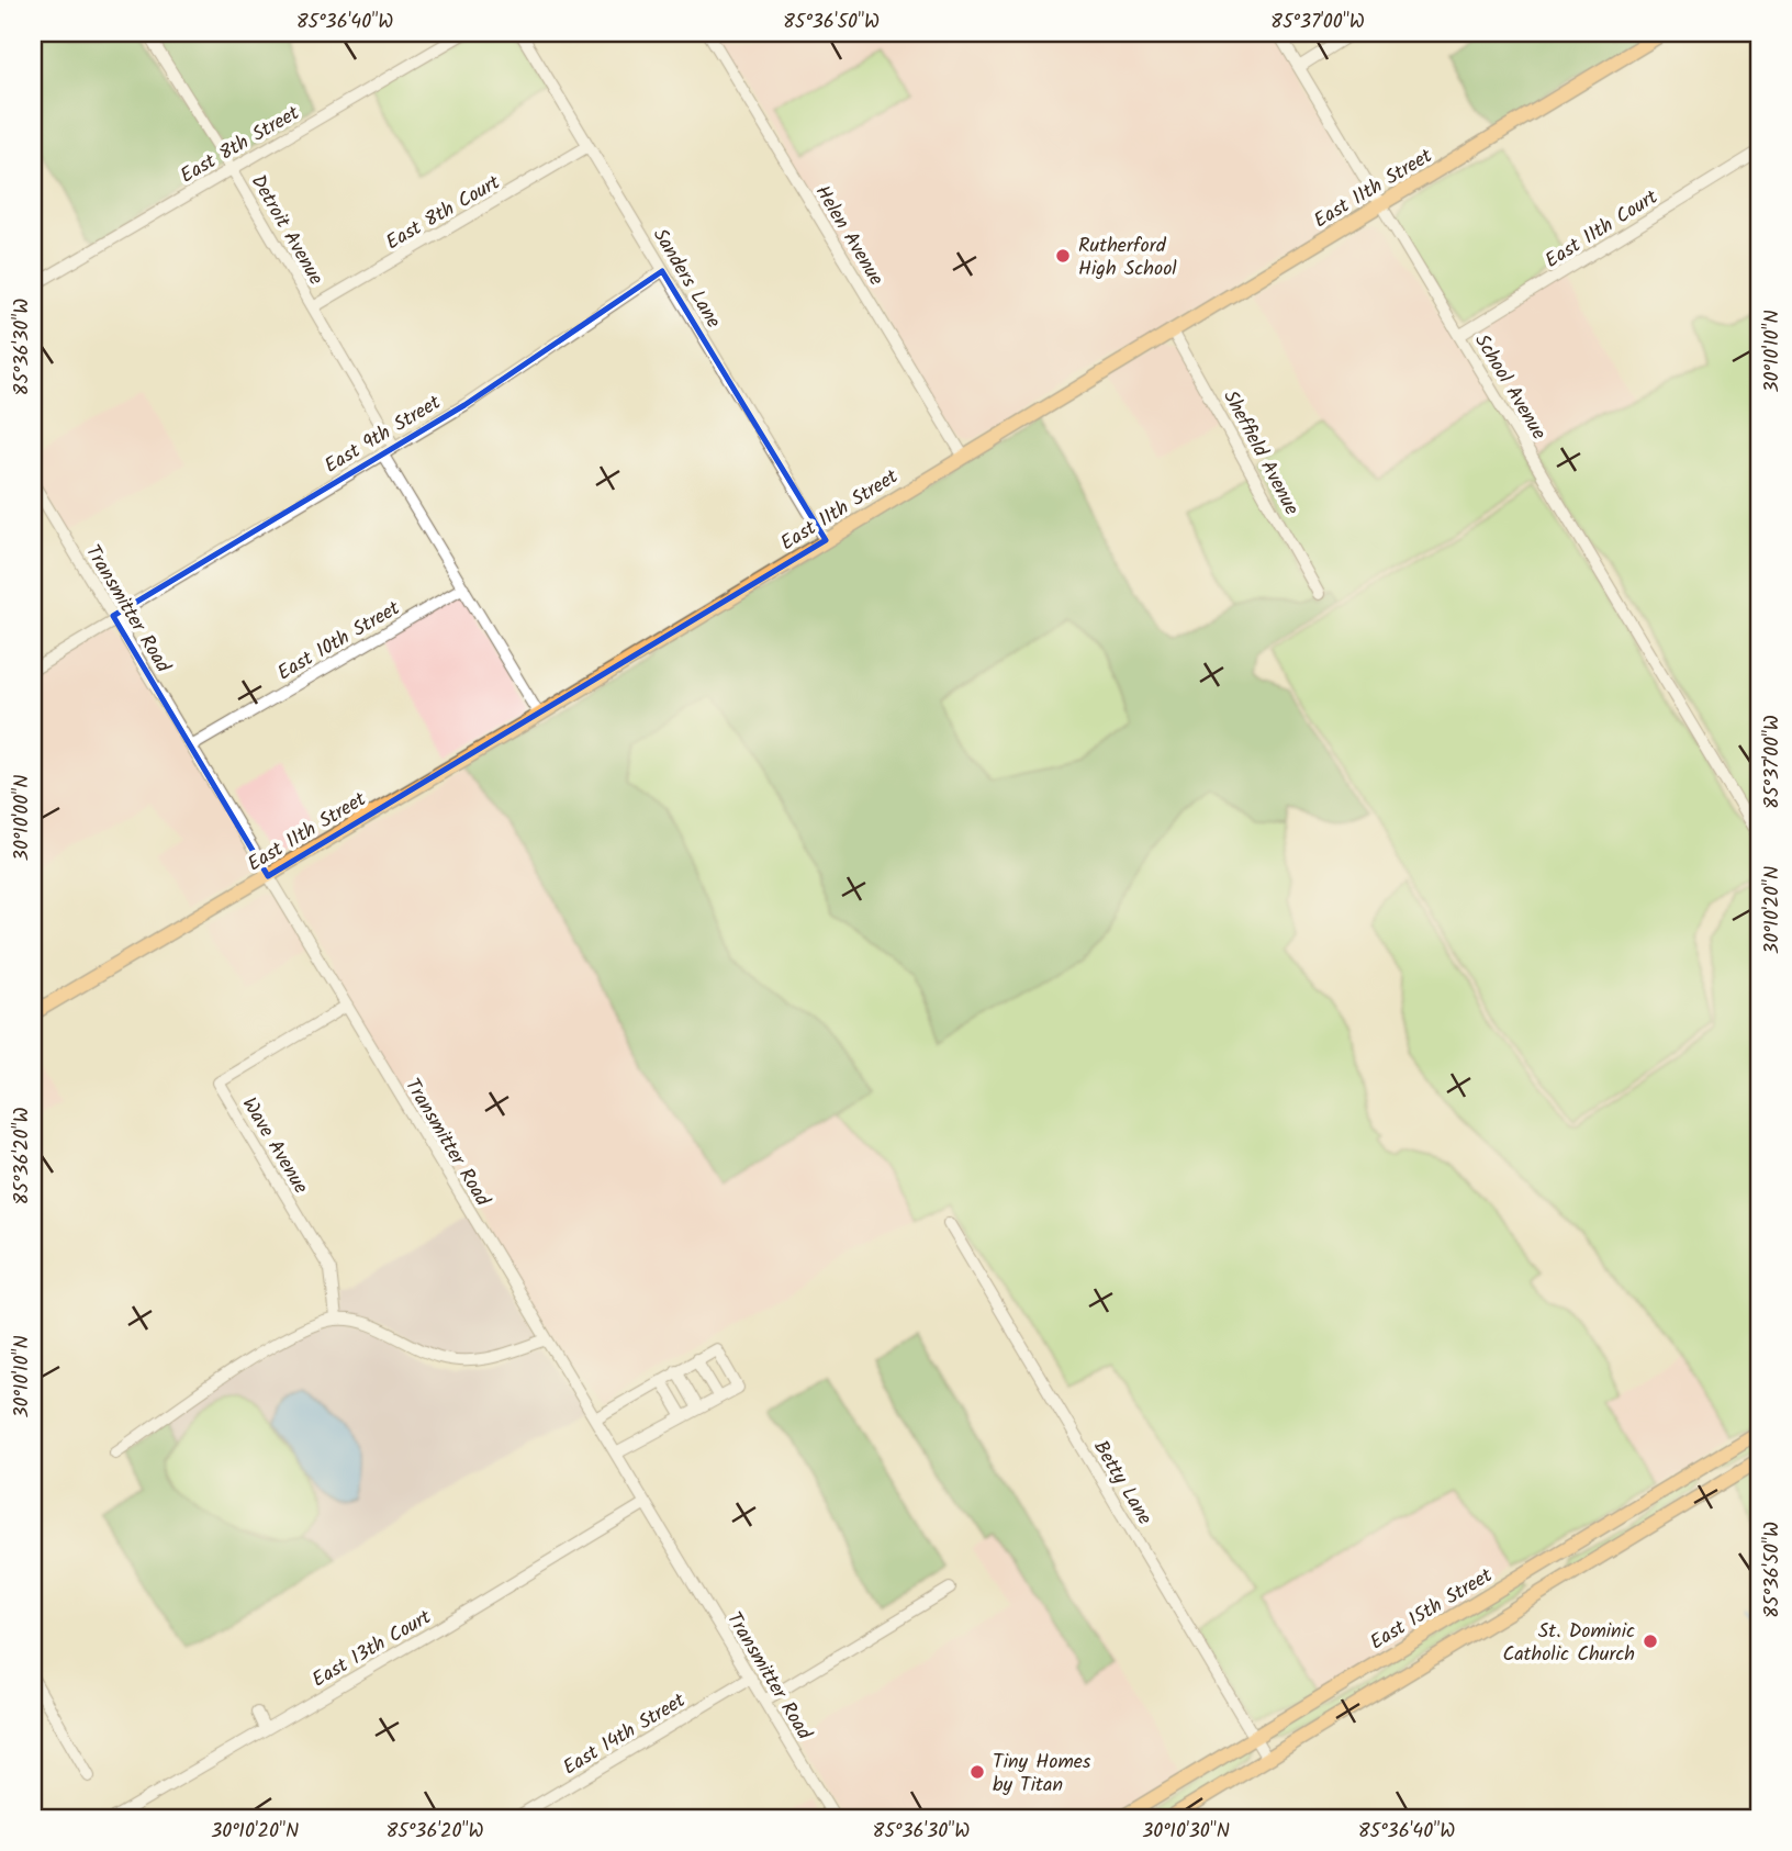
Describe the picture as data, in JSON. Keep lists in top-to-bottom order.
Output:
{
  "streets": {
    "main road": ["East 11th Street", "East 15th Street"],
    "street": [
      "East 8th Street",
      "East 8th Court",
      "East 11th Court",
      "Detroit Avenue",
      "Helen Avenue",
      "Sanders Lane",
      "School Avenue",
      "East 9th Street",
      "Sheffield Avenue",
      "Transmitter Road",
      "East 10th Street",
      "Wave Avenue",
      "Betty Lane",
      "East 13th Court",
      "East 14th Street"
    ]
  },
  "crossings": [
    ["East 8th Street", "Detroit Avenue"],
    ["East 11th Street", "Helen Avenue"],
    ["East 11th Street", "Sanders Lane"],
    ["East 11th Street", "School Avenue"],
    ["East 11th Street", "Sheffield Avenue"],
    ["East 11th Street", "Transmitter Road"],
    ["East 8th Court", "Detroit Avenue"],
    ["East 8th Court", "Sanders Lane"],
    ["East 11th Court", "School Avenue"],
    ["Detroit Avenue", "East 9th Street"],
    ["Sanders Lane", "East 9th Street"],
    ["East 9th Street", "Transmitter Road"],
    ["Transmitter Road", "East 10th Street"],
    ["Transmitter Road", "Wave Avenue"],
    ["Transmitter Road", "East 13th Court"],
    ["Transmitter Road", "East 14th Street"],
    ["Betty Lane", "East 15th Street"]
  ],
  "places": ["Rutherford High School", "St. Dominic Catholic Church", "Tiny Homes by Titan"],
  "coordinates": [
    "85°36'40\"W",
    "85°36'50\"W",
    "85°37'00\"W",
    "85°36'30\"W",
    "30°10'10\"N",
    "30°10'00\"N",
    "30°10'20\"N",
    "85°36'20\"W",
    "30°10'30\"N"
  ]
}
